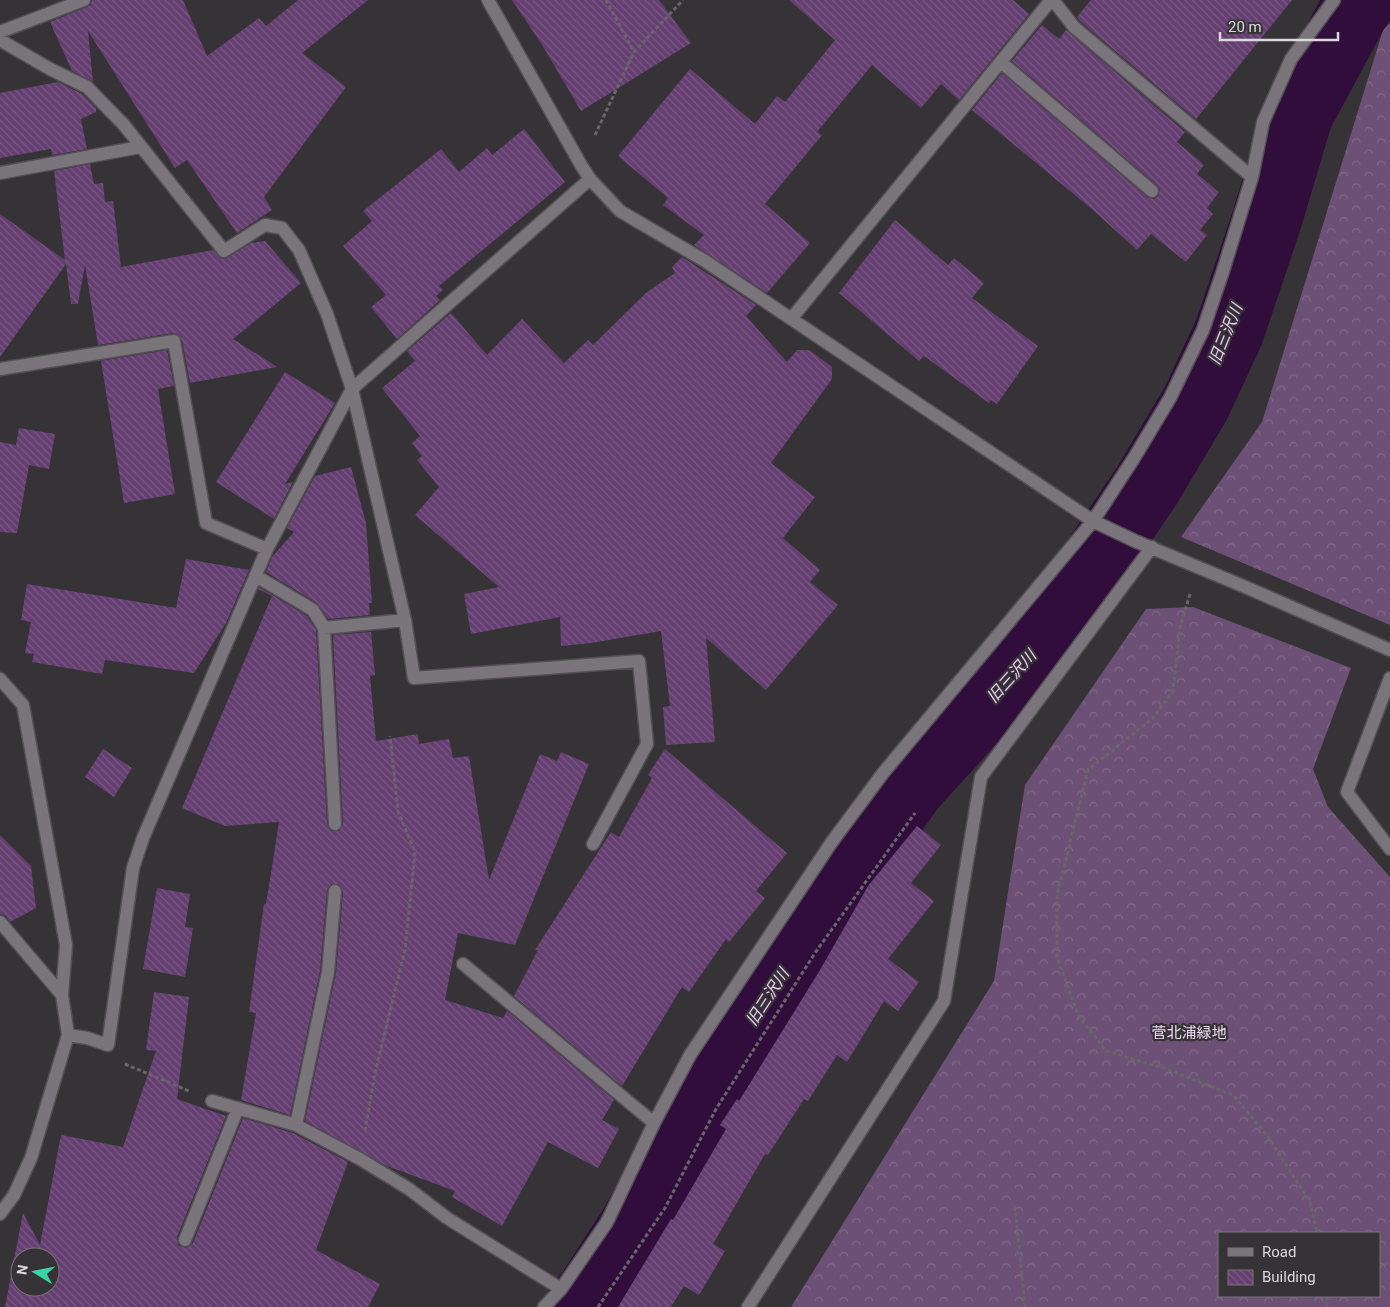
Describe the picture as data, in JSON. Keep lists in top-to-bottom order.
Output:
{
  "water": ["旧三沢川"],
  "parks": ["菅北浦緑地"],
  "legend": ["Road", "Building"],
  "scale_bar": "20 m",
  "north": "left"
}
